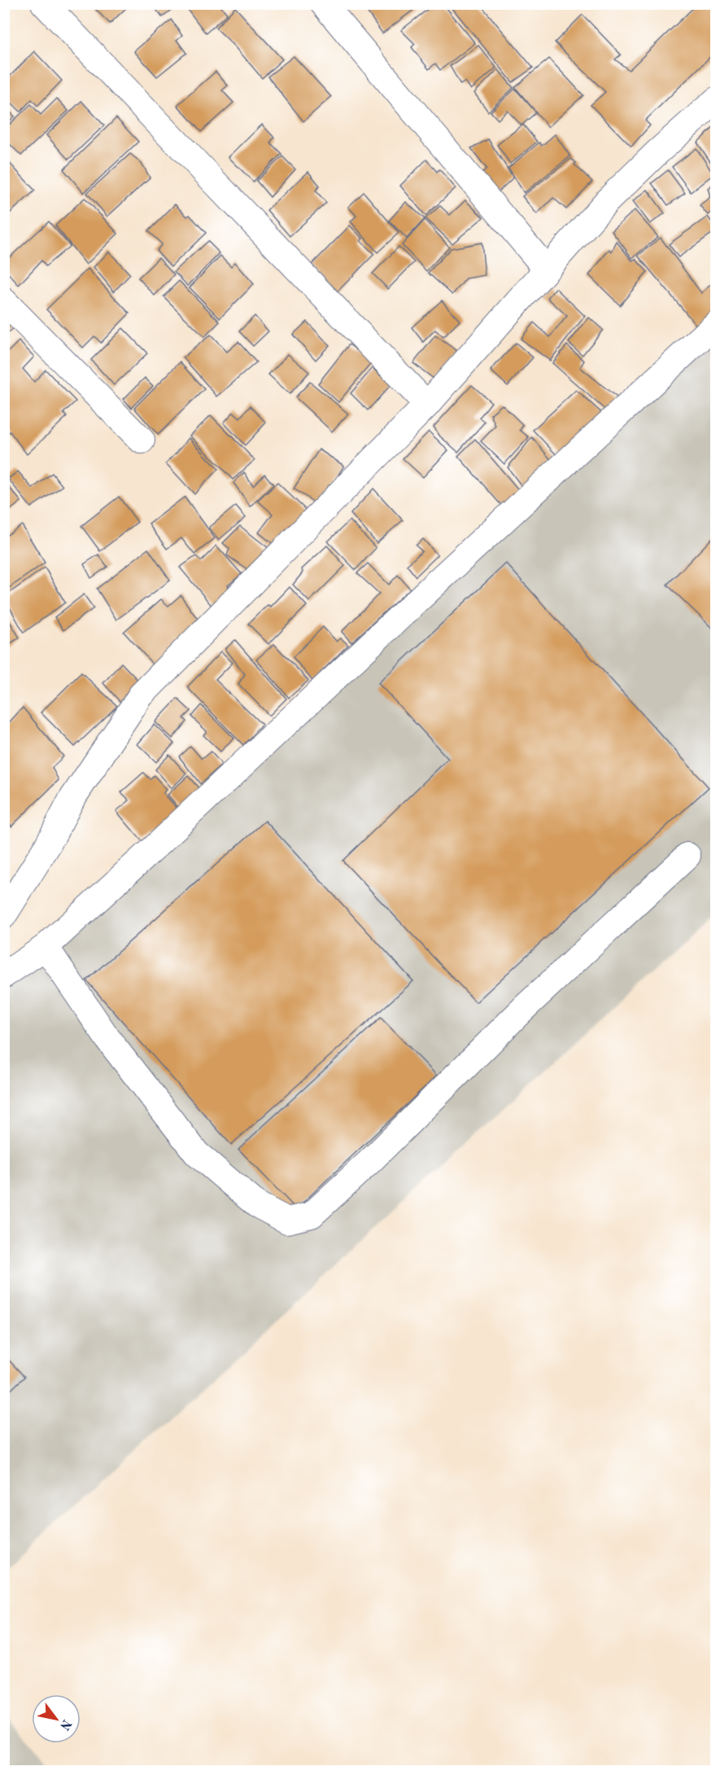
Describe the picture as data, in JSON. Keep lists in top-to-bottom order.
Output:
{
  "north": "bottom right"
}
